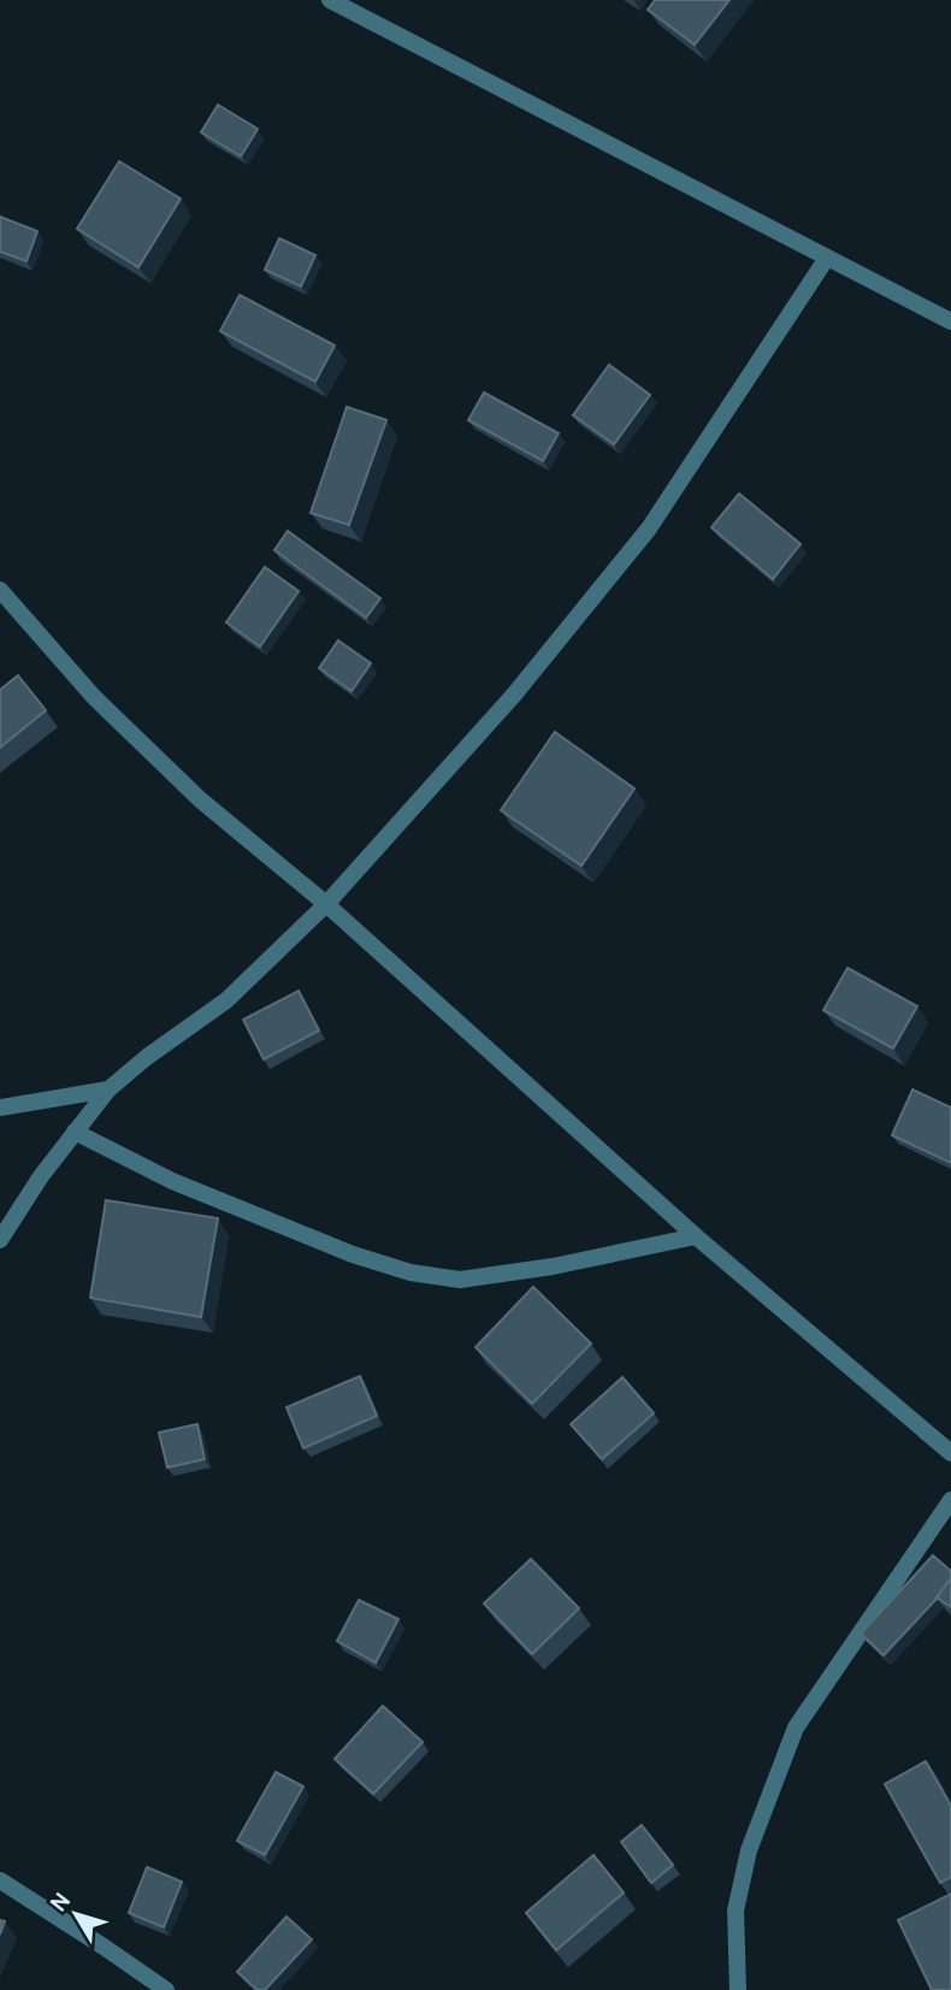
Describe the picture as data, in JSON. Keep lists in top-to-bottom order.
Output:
{
  "north": "top left"
}
